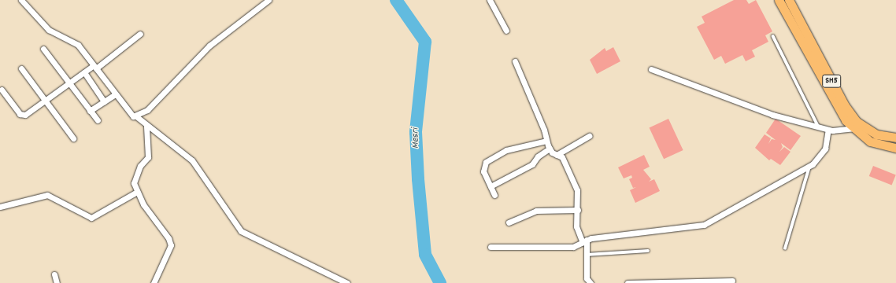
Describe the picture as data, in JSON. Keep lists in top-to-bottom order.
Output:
{
  "streets": {
    "main road": ["SH5"]
  },
  "water": ["Mesri"]
}
